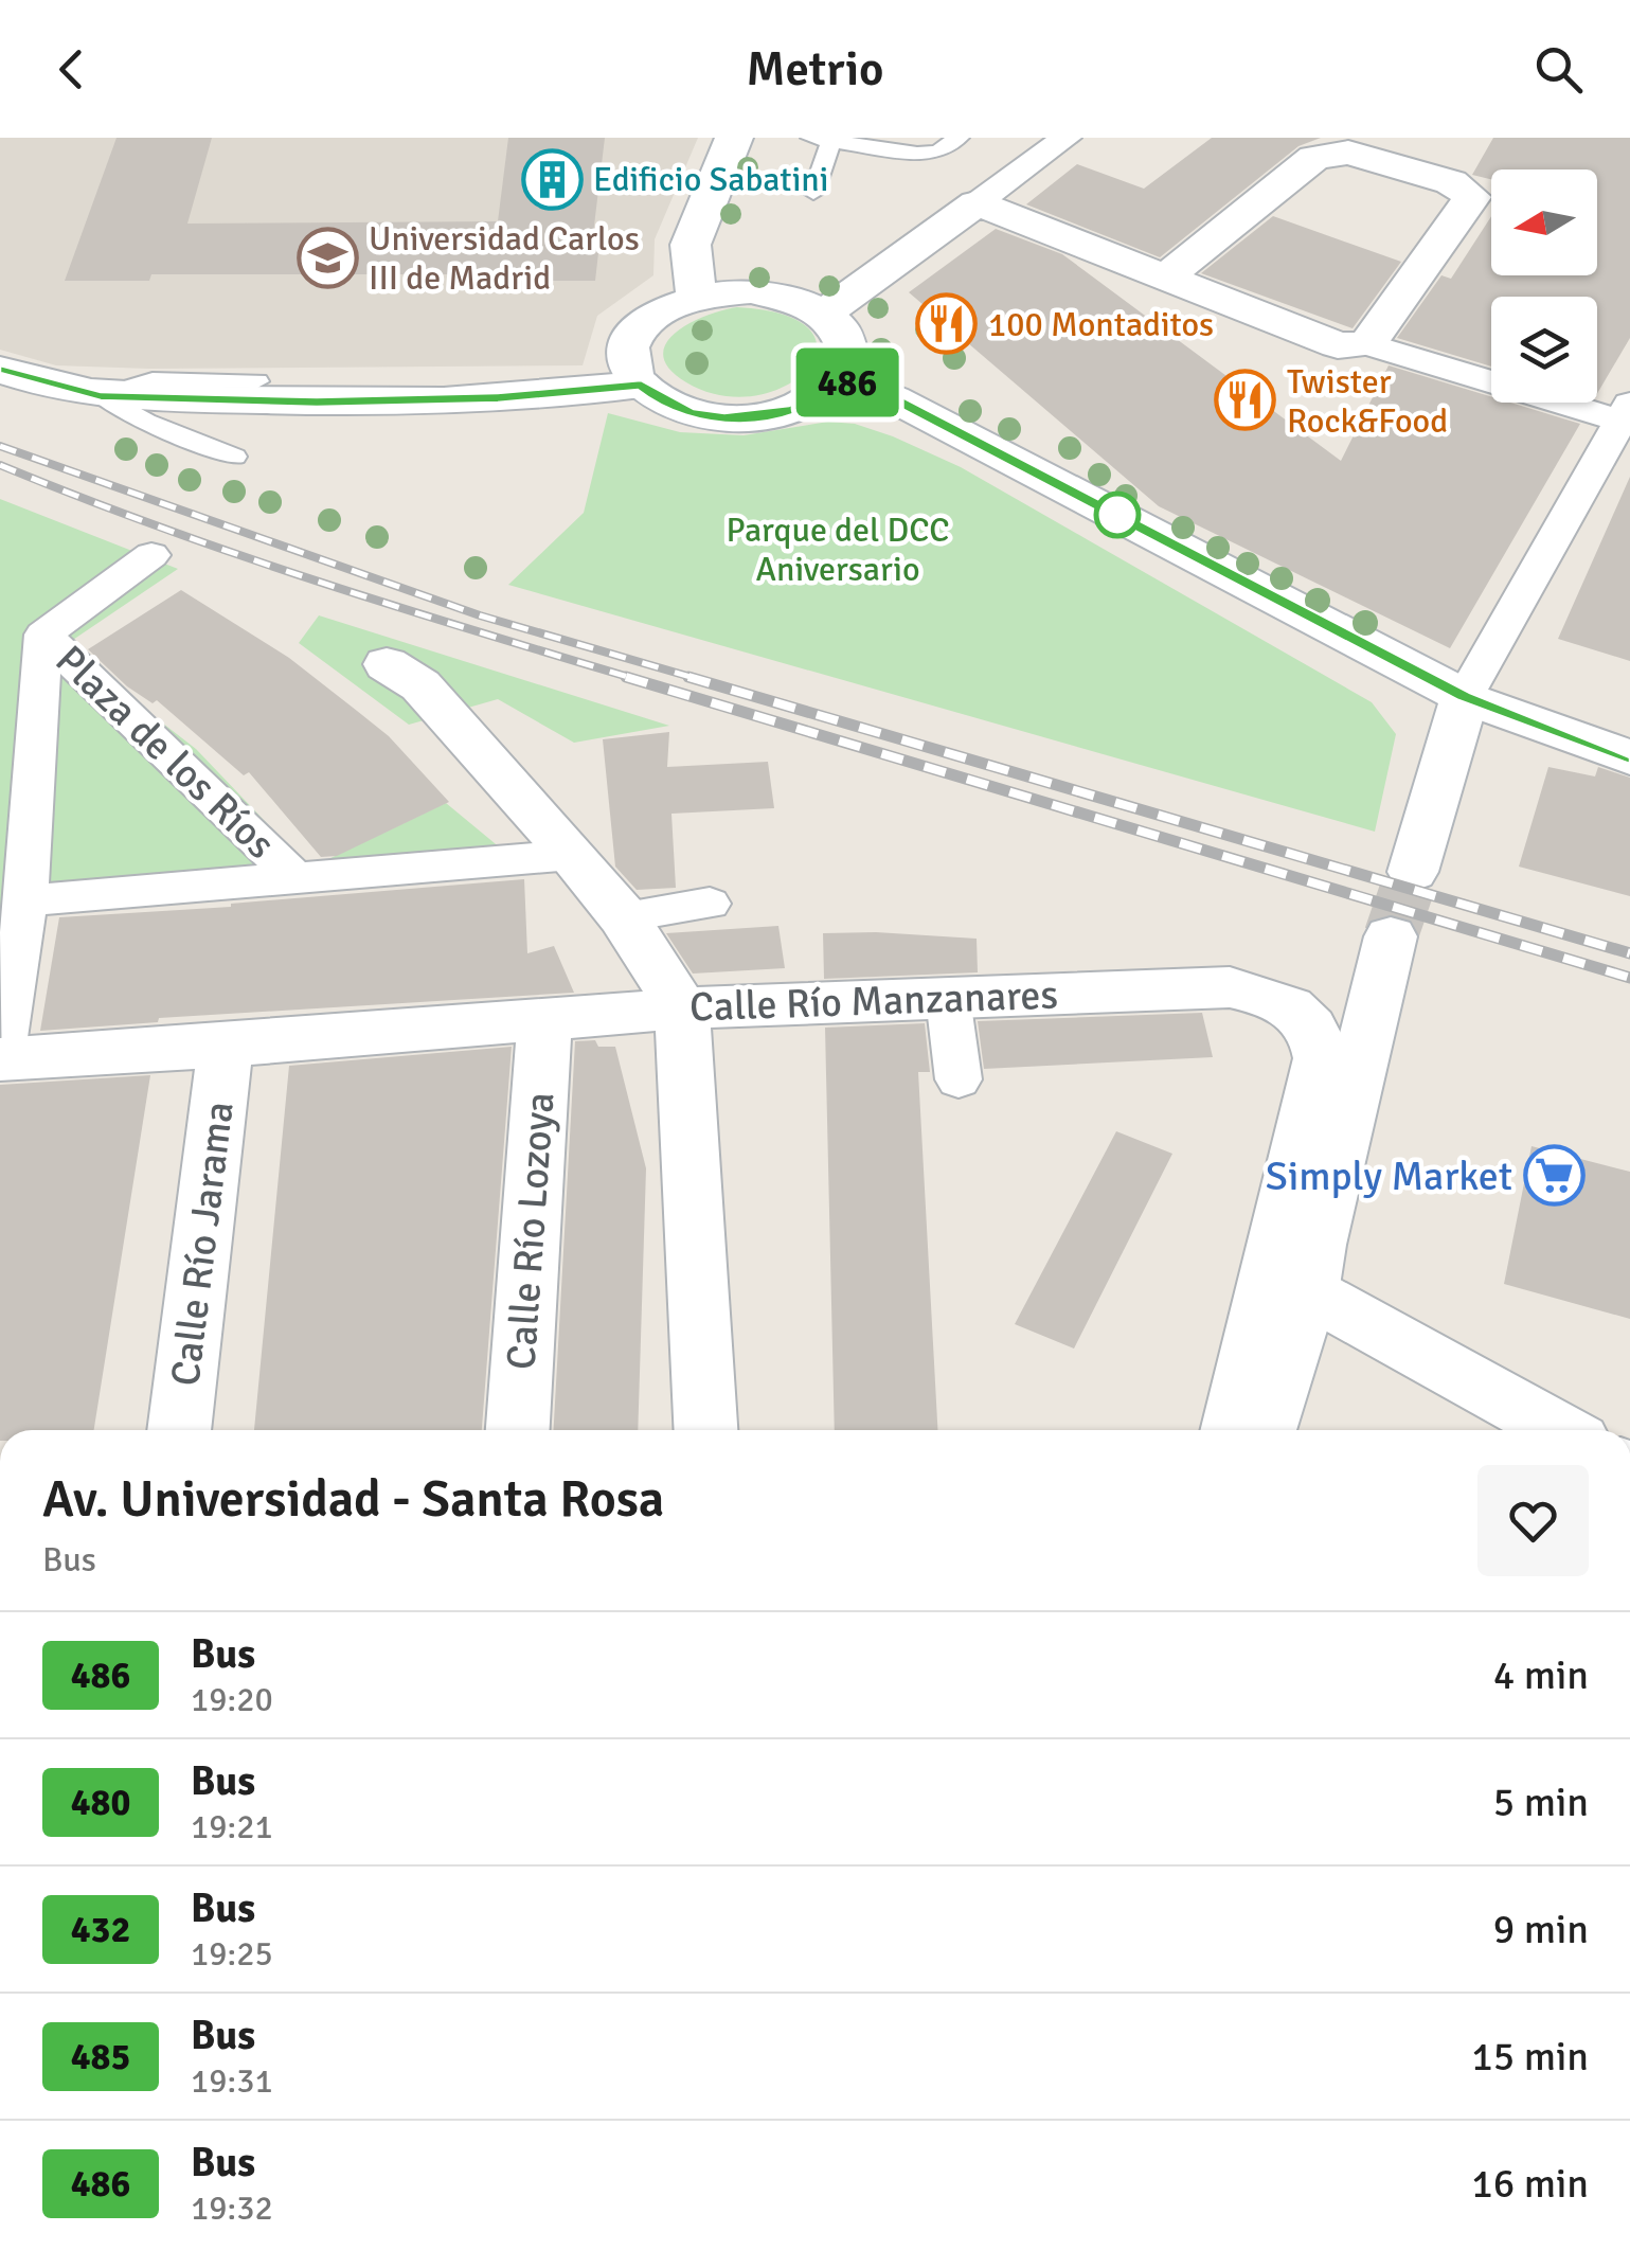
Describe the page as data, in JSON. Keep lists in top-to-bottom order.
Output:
{
  "streets": {
    "street": [
      "Plaza de los Ríos",
      "Calle Río Manzanares",
      "Calle Río Lozoya",
      "Calle Río Jarama"
    ]
  },
  "crossings": [
    ["Plaza de los Ríos", "Calle Río Manzanares"],
    ["Calle Río Manzanares", "Calle Río Lozoya"],
    ["Calle Río Manzanares", "Calle Río Jarama"]
  ],
  "parks": ["Parque del DCC Aniversario"],
  "places": {
    "building": ["Edificio Sabatini"],
    "school or university": ["Universidad Carlos III de Madrid"],
    "restaurant": ["100 Montaditos", "Twister Rock&Food"],
    "supermarket": ["Simply Market"]
  },
  "lines": ["bus line 486"],
  "north": "left",
  "page": {
    "header": "Metrio",
    "on_map": "486",
    "heading": ["Av. Universidad - Santa Rosa", "Bus"],
    "list": [
      {
        "mark": "486",
        "name": "Bus",
        "note": "19:20",
        "value": "4 min"
      },
      {
        "mark": "480",
        "name": "Bus",
        "note": "19:21",
        "value": "5 min"
      },
      {
        "mark": "432",
        "name": "Bus",
        "note": "19:25",
        "value": "9 min"
      },
      {
        "mark": "485",
        "name": "Bus",
        "note": "19:31",
        "value": "15 min"
      },
      {
        "mark": "486",
        "name": "Bus",
        "note": "19:32",
        "value": "16 min"
      }
    ]
  }
}
